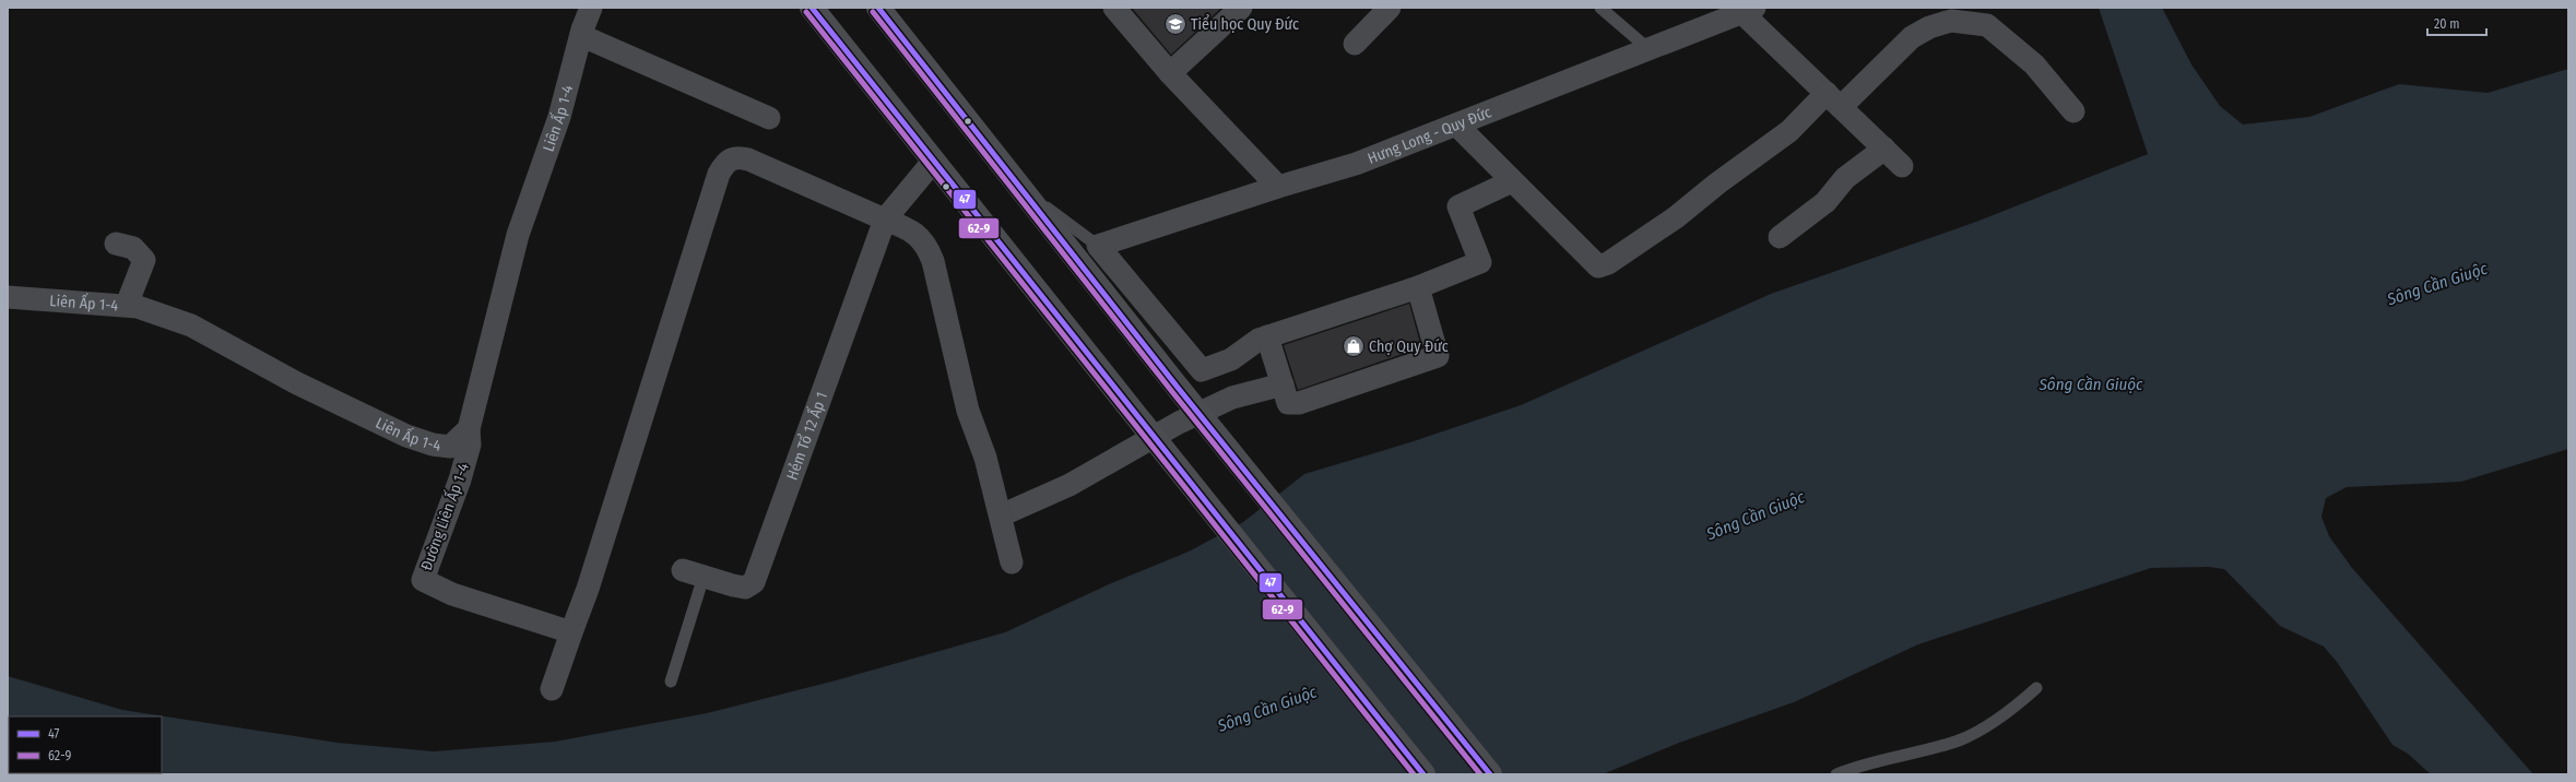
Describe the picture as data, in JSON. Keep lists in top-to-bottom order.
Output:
{
  "streets": {
    "street": [
      "Liên Ấp 1-4",
      "Hưng Long - Quy Đức",
      "Hẻm Tổ 12 Ấp 1",
      "Đường Liên Ấp 1-4"
    ]
  },
  "crossings": [
    ["Liên Ấp 1-4", "Đường Liên Ấp 1-4"]
  ],
  "water": ["Sông Cần Giuộc"],
  "places": {
    "school or university": ["Tiểu học Quy Đức"],
    "shop": ["Chợ Quy Đức"]
  },
  "lines": ["transit line 47", "transit line 62-9"],
  "legend": ["47", "62-9"],
  "scale_bar": "20 m"
}
